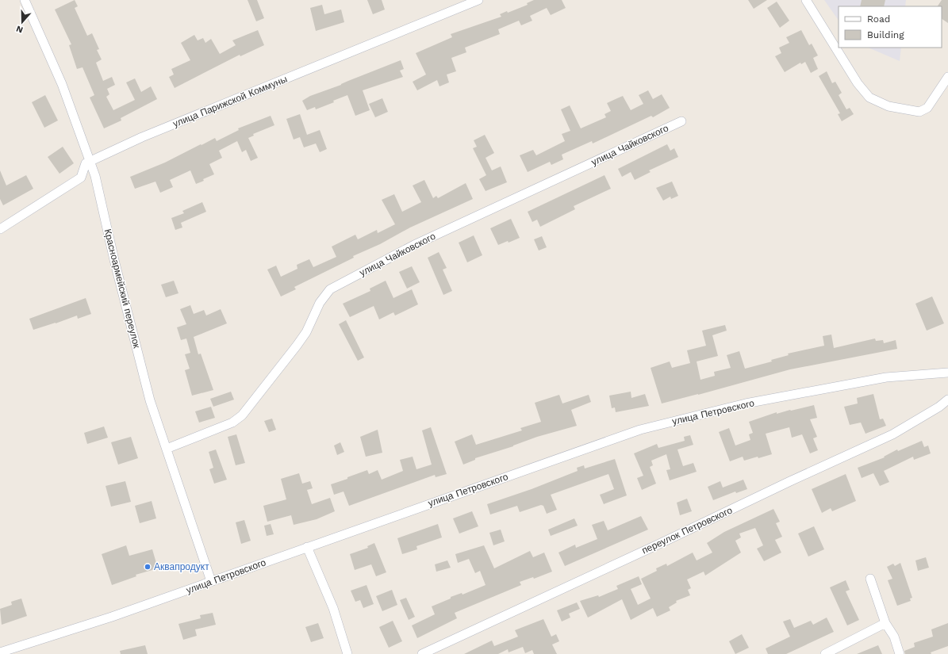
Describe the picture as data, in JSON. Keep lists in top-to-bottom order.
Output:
{
  "streets": {
    "street": [
      "улица Парижской Коммуны",
      "улица Чайковского",
      "Красноармейский переулок",
      "улица Петровского",
      "переулок Петровского"
    ]
  },
  "crossings": [
    ["улица Парижской Коммуны", "Красноармейский переулок"],
    ["улица Чайковского", "Красноармейский переулок"],
    ["Красноармейский переулок", "улица Петровского"]
  ],
  "places": ["Аквапродукт"],
  "legend": ["Road", "Building"],
  "north": "bottom"
}
